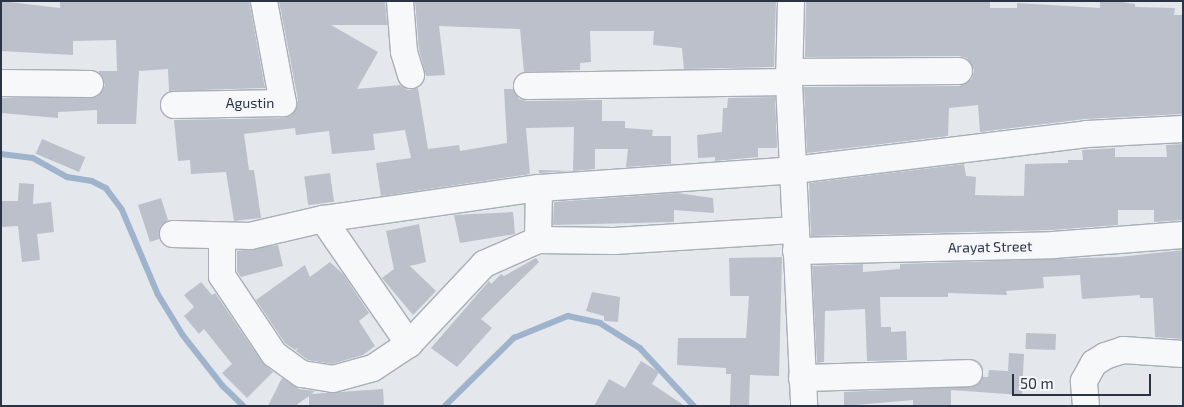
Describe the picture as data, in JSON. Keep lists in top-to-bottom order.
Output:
{
  "streets": {
    "street": ["Agustin", "Arayat Street"]
  },
  "scale_bar": "50 m"
}
